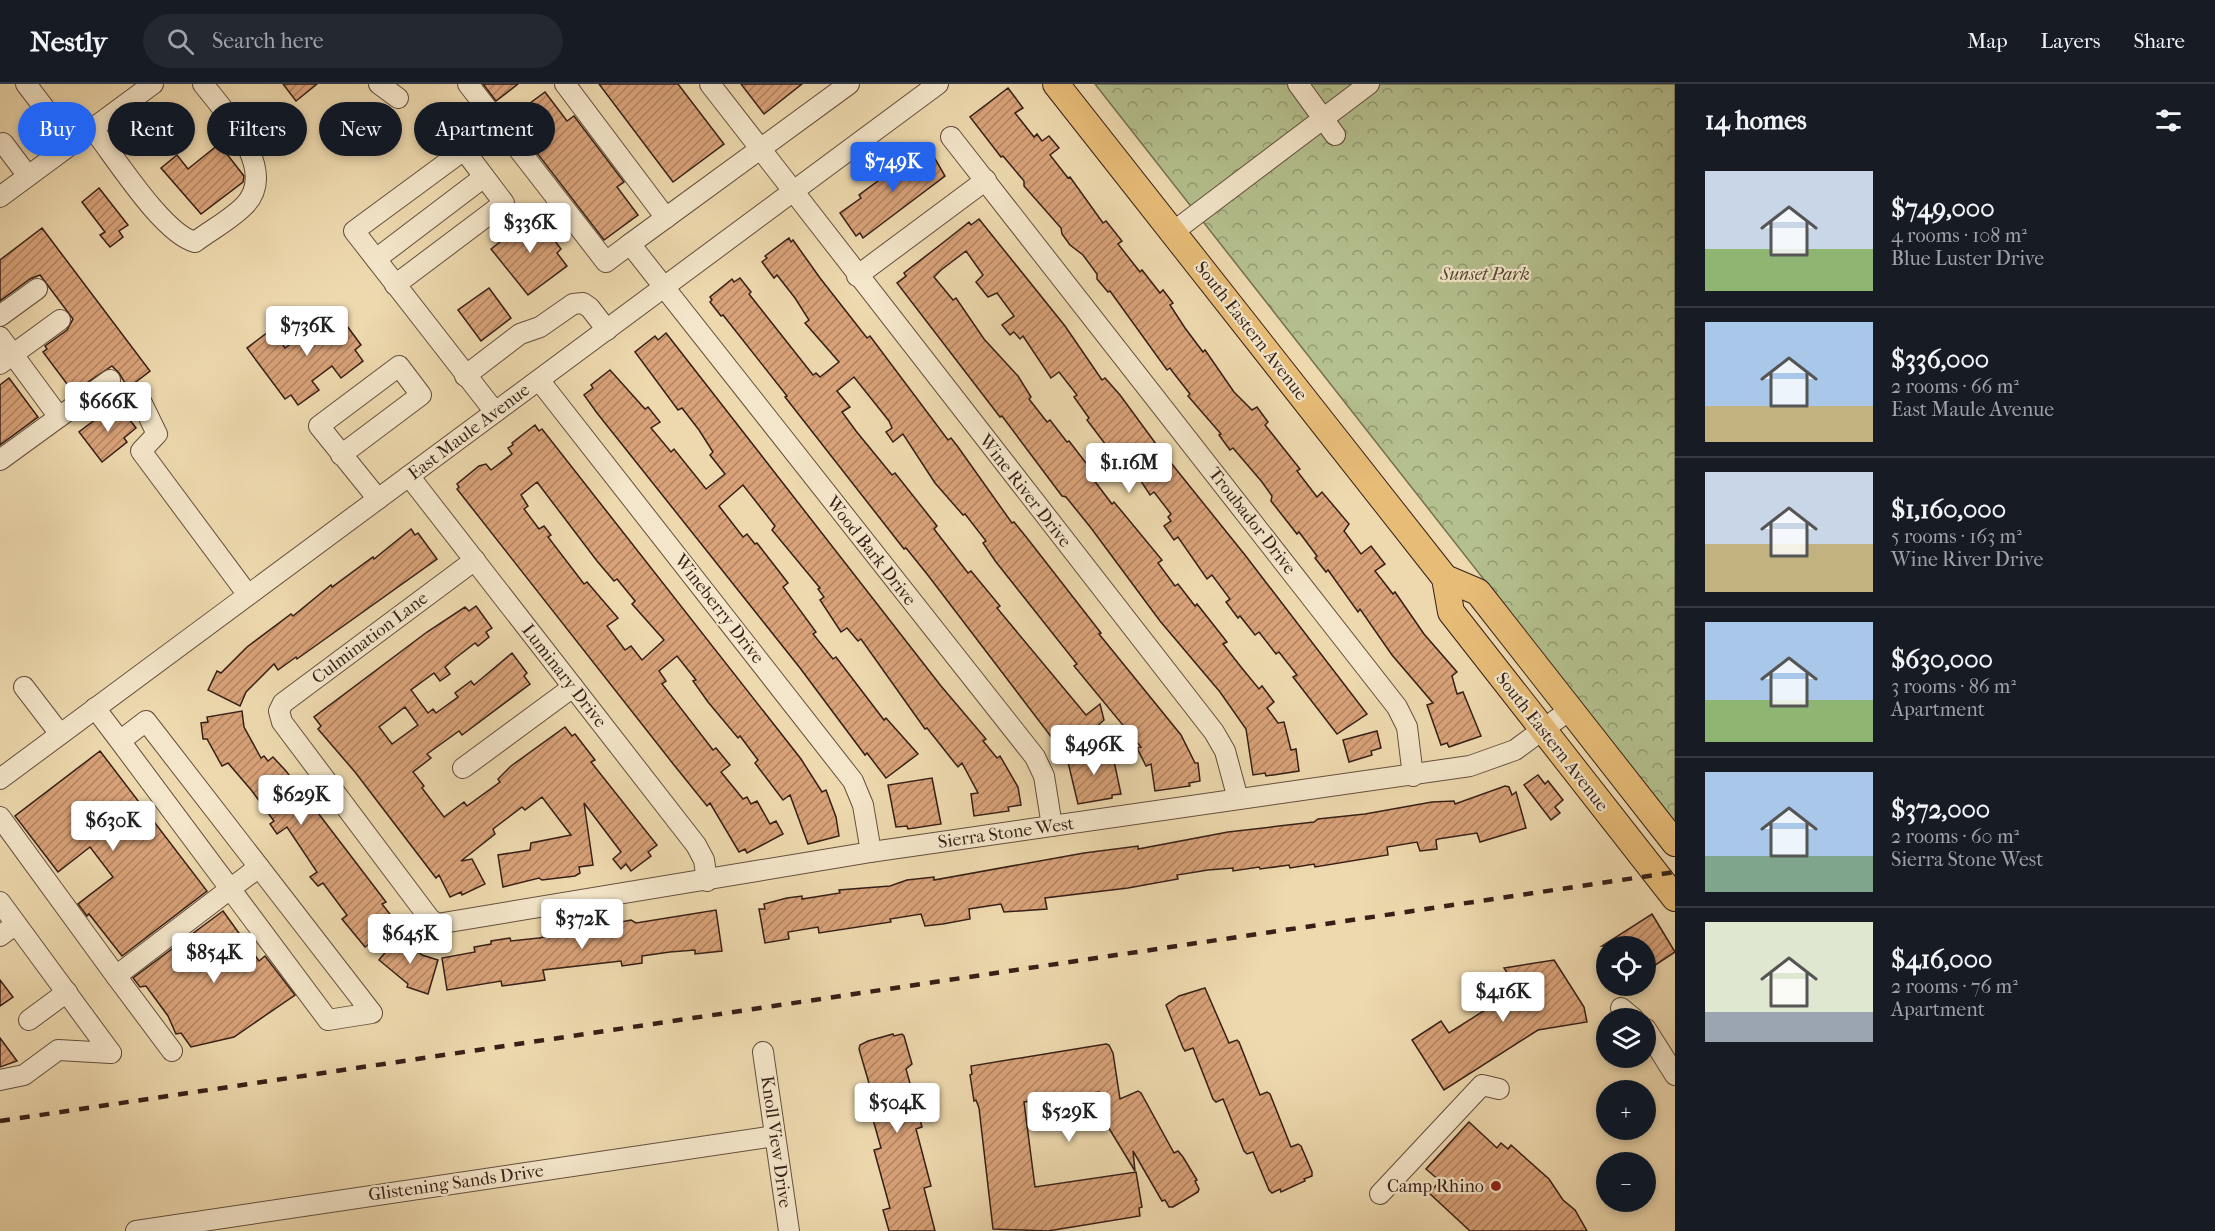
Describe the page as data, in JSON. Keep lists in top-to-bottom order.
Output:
{
  "streets": {
    "main road": ["South Eastern Avenue"],
    "street": [
      "East Maule Avenue",
      "Wine River Drive",
      "Troubador Drive",
      "Wood Bark Drive",
      "Wineberry Drive",
      "Culmination Lane",
      "Luminary Drive",
      "Sierra Stone West",
      "Knoll View Drive",
      "Glistening Sands Drive"
    ]
  },
  "crossings": [
    ["South Eastern Avenue", "Sierra Stone West"],
    ["East Maule Avenue", "Wine River Drive"],
    ["East Maule Avenue", "Wood Bark Drive"],
    ["East Maule Avenue", "Wineberry Drive"],
    ["East Maule Avenue", "Luminary Drive"],
    ["Wine River Drive", "Sierra Stone West"],
    ["Troubador Drive", "Sierra Stone West"],
    ["Wood Bark Drive", "Sierra Stone West"],
    ["Wineberry Drive", "Sierra Stone West"],
    ["Culmination Lane", "Luminary Drive"],
    ["Culmination Lane", "Sierra Stone West"],
    ["Luminary Drive", "Sierra Stone West"],
    ["Knoll View Drive", "Glistening Sands Drive"]
  ],
  "parks": ["Sunset Park"],
  "places": ["Camp Rhino"],
  "page": {
    "header": "Nestly",
    "search": "Search here",
    "nav": ["Map", "Layers", "Share"],
    "heading": "14 homes",
    "chip": [
      "Buy",
      "Rent",
      "Filters",
      "New",
      "Apartment"
    ],
    "price": [
      "$749K",
      "$336K",
      "$736K",
      "$666K",
      "$1.16M",
      "$496K",
      "$629K",
      "$630K",
      "$372K",
      "$645K",
      "$854K",
      "$416K",
      "$504K",
      "$529K"
    ],
    "list": [
      {
        "name": "$749,000",
        "note": "4 rooms · 108 m² · Blue Luster Drive"
      },
      {
        "name": "$336,000",
        "note": "2 rooms · 66 m² · East Maule Avenue"
      },
      {
        "name": "$1,160,000",
        "note": "5 rooms · 163 m² · Wine River Drive"
      },
      {
        "name": "$630,000",
        "note": "3 rooms · 86 m² · Apartment"
      },
      {
        "name": "$372,000",
        "note": "2 rooms · 60 m² · Sierra Stone West"
      },
      {
        "name": "$416,000",
        "note": "2 rooms · 76 m² · Apartment"
      }
    ],
    "map_buttons": ["+", "−"]
  }
}
